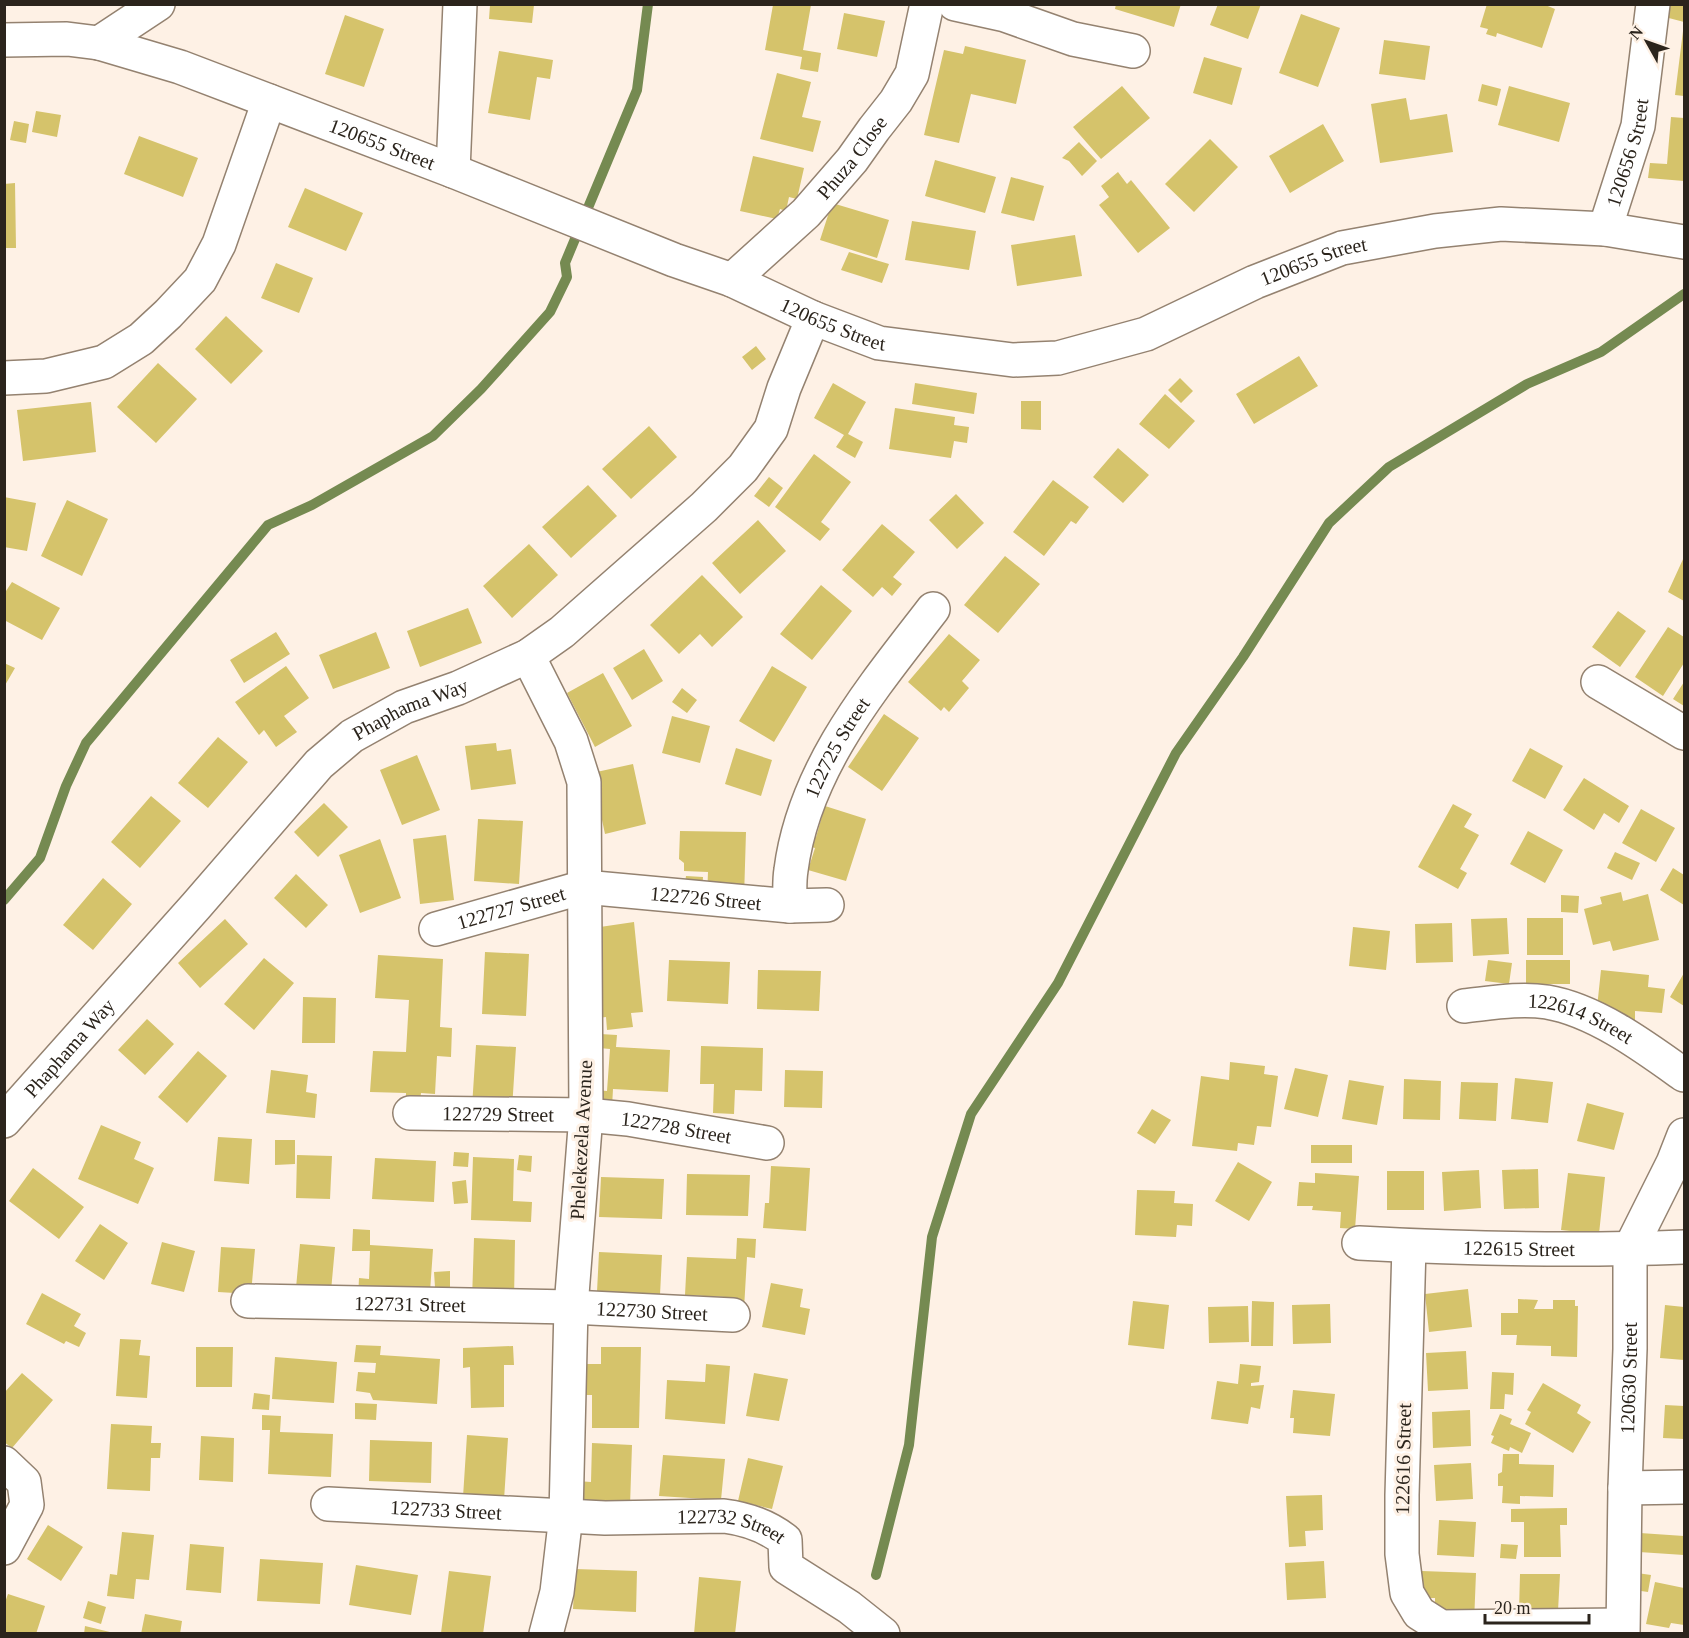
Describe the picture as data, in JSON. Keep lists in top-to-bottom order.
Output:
{
  "streets": {
    "street": [
      "120655 Street",
      "120656 Street",
      "Phuza Close",
      "Phaphama Way",
      "122725 Street",
      "122726 Street",
      "122727 Street",
      "122614 Street",
      "122729 Street",
      "122728 Street",
      "Phelekezela Avenue",
      "122615 Street",
      "122731 Street",
      "122730 Street",
      "120630 Street",
      "122616 Street",
      "122733 Street",
      "122732 Street"
    ]
  },
  "crossings": [
    ["120655 Street", "120656 Street"],
    ["120655 Street", "Phuza Close"],
    ["120655 Street", "Phaphama Way"],
    ["Phaphama Way", "Phelekezela Avenue"],
    ["122725 Street", "122726 Street"],
    ["122726 Street", "122727 Street"],
    ["122726 Street", "Phelekezela Avenue"],
    ["122727 Street", "Phelekezela Avenue"],
    ["122729 Street", "122728 Street"],
    ["122729 Street", "Phelekezela Avenue"],
    ["122728 Street", "Phelekezela Avenue"],
    ["Phelekezela Avenue", "122731 Street"],
    ["Phelekezela Avenue", "122730 Street"],
    ["Phelekezela Avenue", "122733 Street"],
    ["Phelekezela Avenue", "122732 Street"],
    ["122615 Street", "120630 Street"],
    ["122615 Street", "122616 Street"],
    ["122731 Street", "122730 Street"],
    ["120630 Street", "122616 Street"],
    ["122733 Street", "122732 Street"]
  ],
  "scale_bar": "20 m",
  "north": "top left"
}
